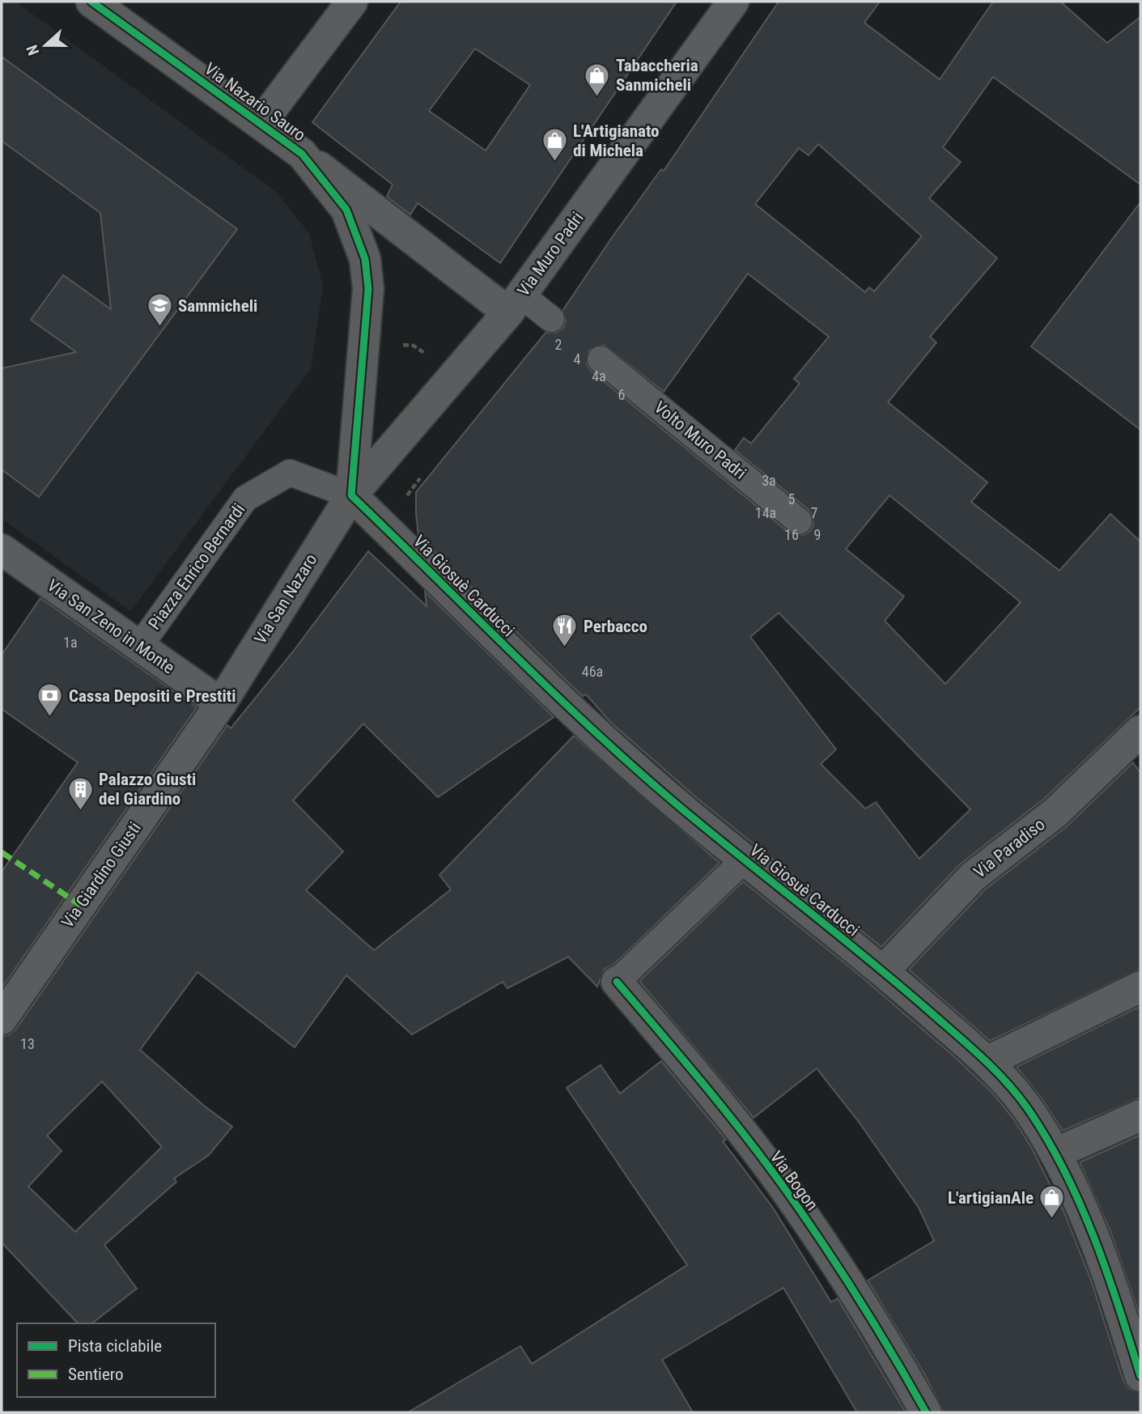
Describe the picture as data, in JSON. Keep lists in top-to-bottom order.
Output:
{
  "streets": {
    "street": [
      "Via Nazario Sauro",
      "Via Muro Padri",
      "Via Giosuè Carducci",
      "Via San Nazaro",
      "Via San Zeno in Monte",
      "Via Paradiso",
      "Via Giardino Giusti",
      "Via Bogon"
    ],
    "lane": ["Volto Muro Padri", "Piazza Enrico Bernardi"]
  },
  "crossings": [
    ["Via Nazario Sauro", "Via Muro Padri"],
    ["Via Nazario Sauro", "Piazza Enrico Bernardi"],
    ["Via Nazario Sauro", "Via Giosuè Carducci"],
    ["Via Nazario Sauro", "Via San Nazaro"],
    ["Via Muro Padri", "Piazza Enrico Bernardi"],
    ["Via Muro Padri", "Via Giosuè Carducci"],
    ["Via Muro Padri", "Via San Nazaro"],
    ["Piazza Enrico Bernardi", "Via Giosuè Carducci"],
    ["Piazza Enrico Bernardi", "Via San Nazaro"],
    ["Piazza Enrico Bernardi", "Via San Zeno in Monte"],
    ["Via Giosuè Carducci", "Via San Nazaro"],
    ["Via Giosuè Carducci", "Via Paradiso"],
    ["Via Giosuè Carducci", "Via Bogon"],
    ["Via San Nazaro", "Via San Zeno in Monte"],
    ["Via San Nazaro", "Via Giardino Giusti"],
    ["Via San Zeno in Monte", "Via Giardino Giusti"]
  ],
  "places": {
    "shop": ["Tabaccheria Sanmicheli", "L'Artigianato di Michela", "L'artigianAle"],
    "school or university": ["Sammicheli"],
    "restaurant": ["Perbacco"],
    "bank": ["Cassa Depositi e Prestiti"],
    "building": ["Palazzo Giusti del Giardino"]
  },
  "house_numbers": [
    "2",
    "4",
    "4a",
    "6",
    "3a",
    "5",
    "14a",
    "7",
    "16",
    "9",
    "1a",
    "46a",
    "13"
  ],
  "legend": ["Pista ciclabile", "Sentiero"],
  "north": "left"
}
